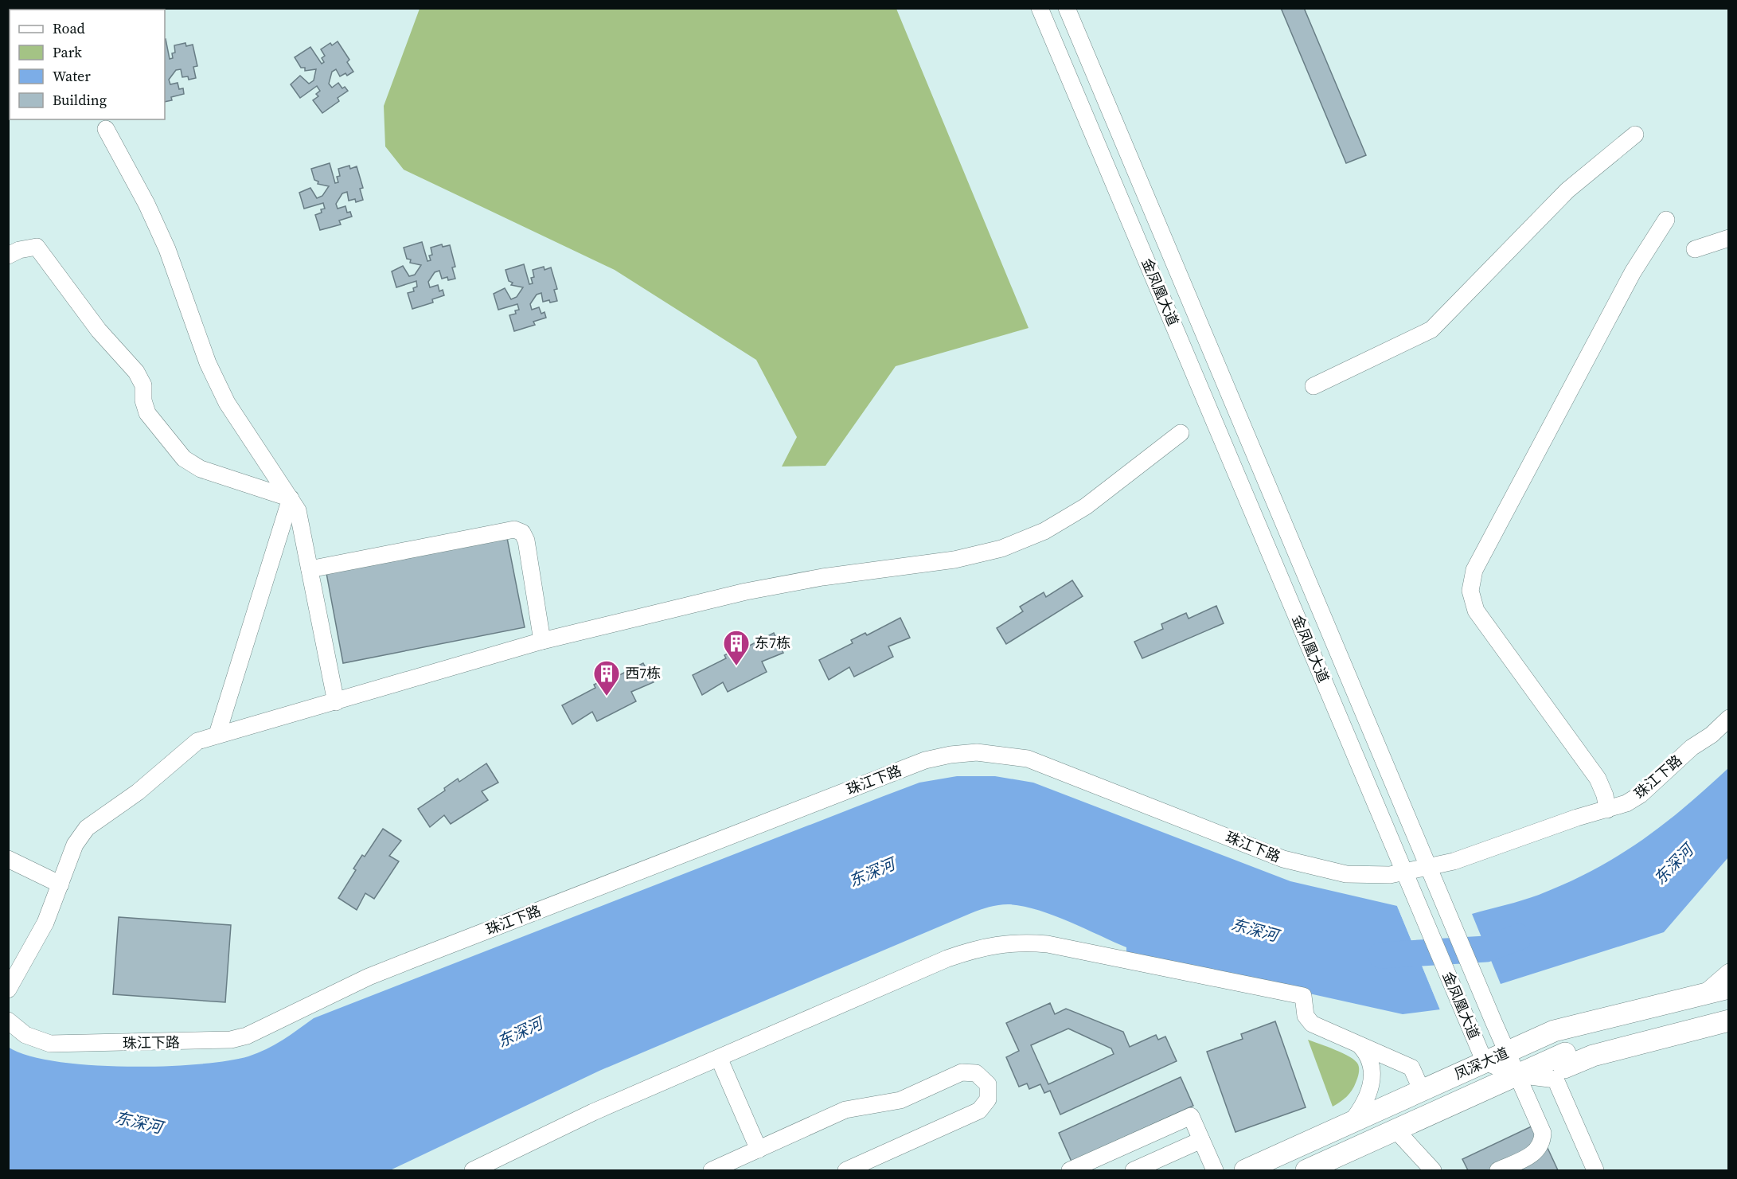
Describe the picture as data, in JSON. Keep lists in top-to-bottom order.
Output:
{
  "streets": {
    "main road": ["凤深大道"],
    "street": ["金凤凰大道", "珠江下路"]
  },
  "crossings": [
    ["金凤凰大道", "珠江下路"],
    ["金凤凰大道", "凤深大道"]
  ],
  "water": ["东深河"],
  "places": {
    "building": ["东7栋", "西7栋"]
  },
  "legend": [
    "Road",
    "Park",
    "Water",
    "Building"
  ]
}
